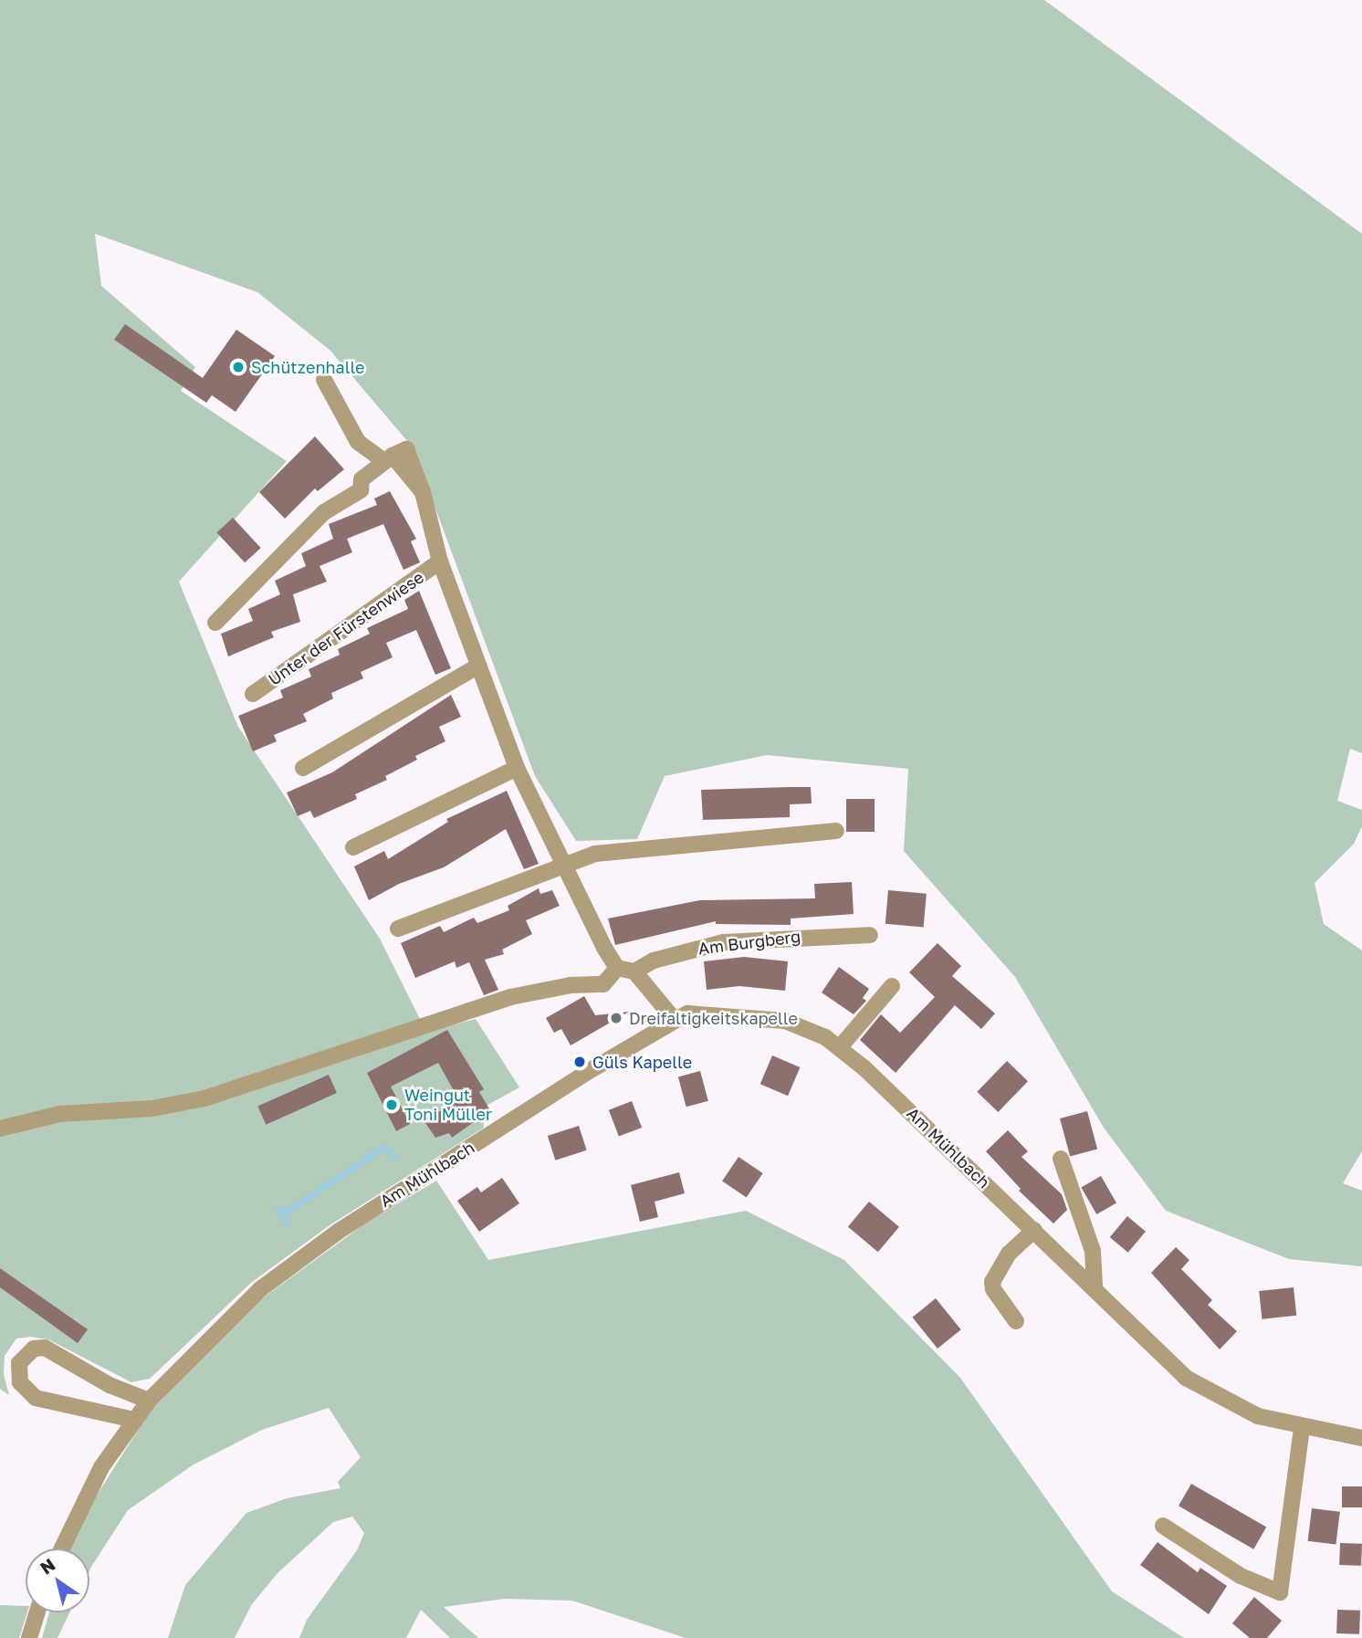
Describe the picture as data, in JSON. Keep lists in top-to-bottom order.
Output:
{
  "streets": {
    "street": ["Unter der Fürstenwiese", "Am Burgberg", "Am Mühlbach"]
  },
  "places": [
    "Schützenhalle",
    "Dreifaltigkeitskapelle",
    "Güls Kapelle",
    "Weingut Toni Müller"
  ],
  "north": "top left"
}
